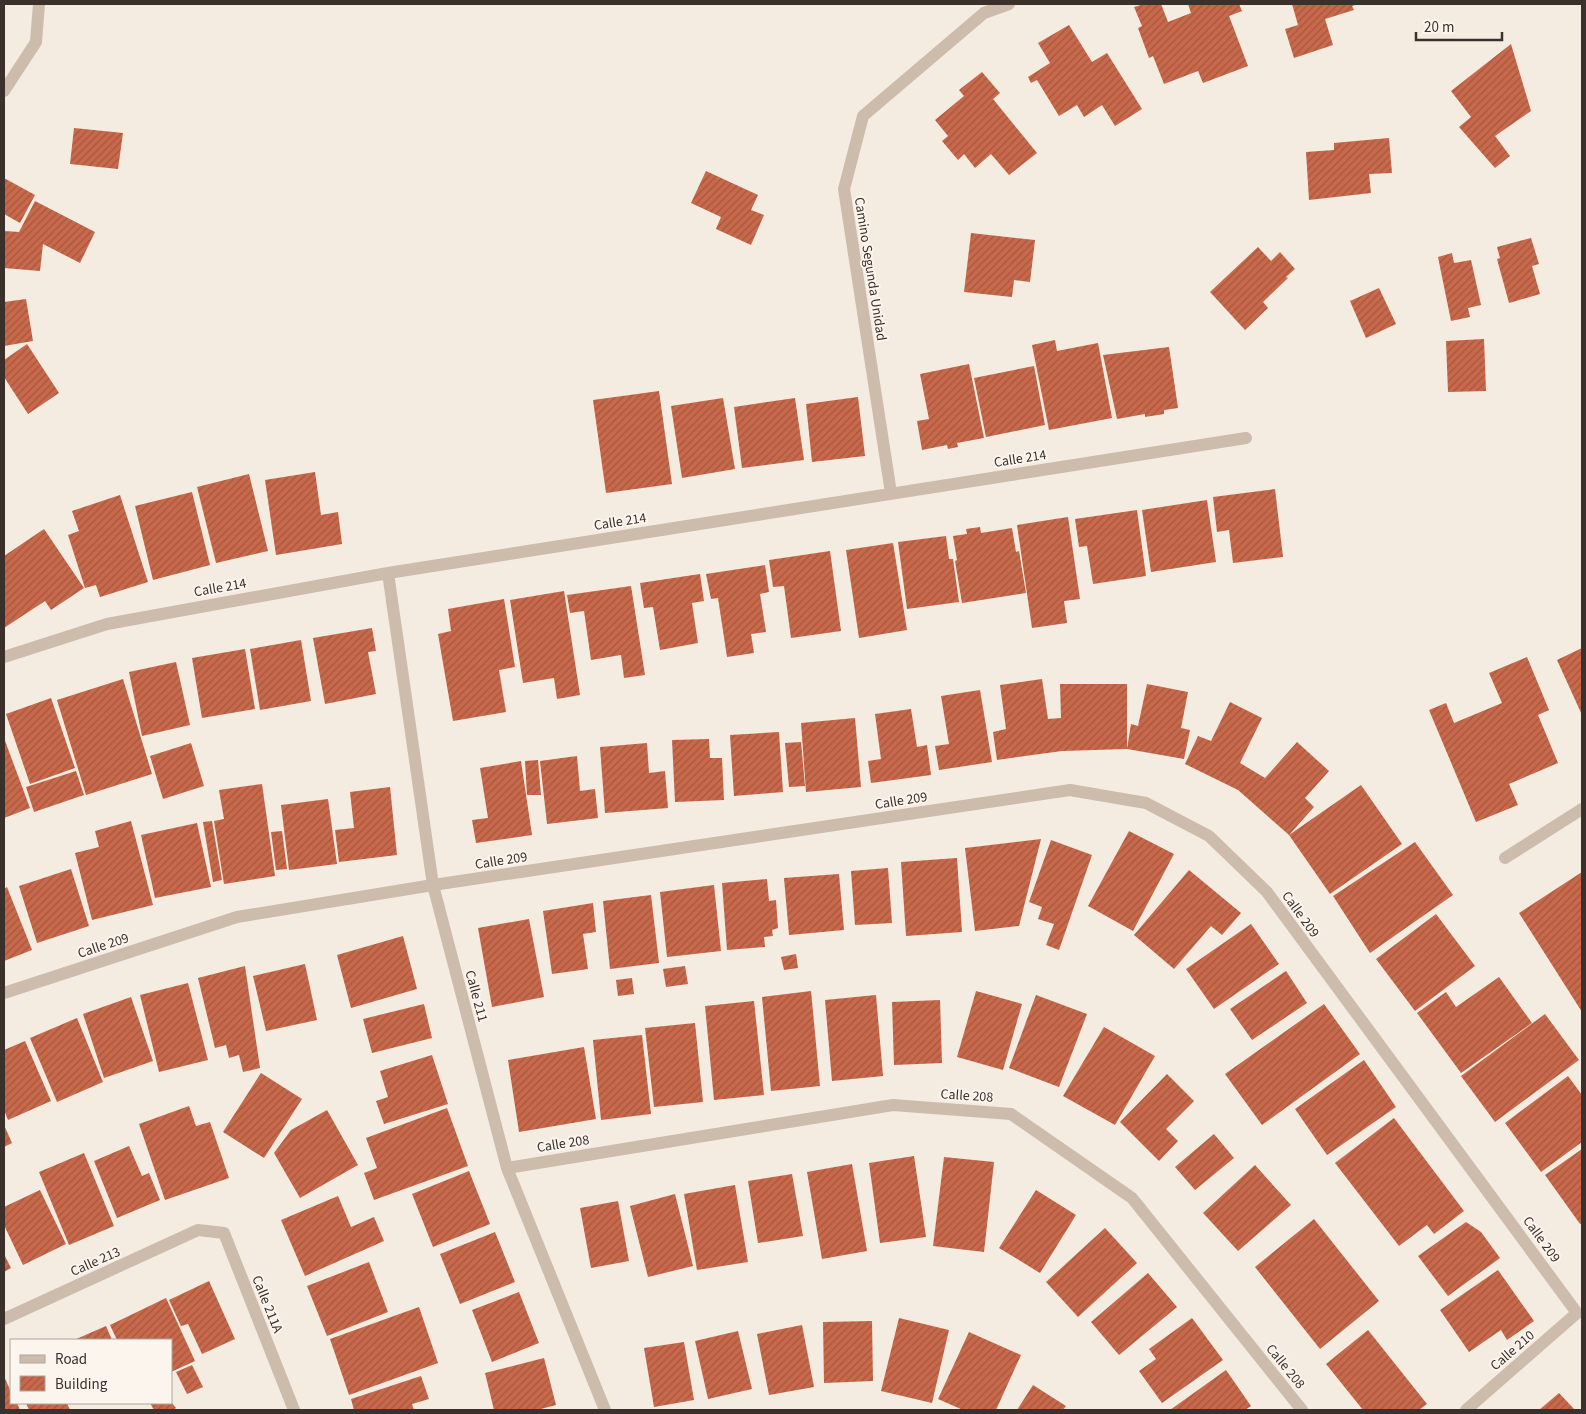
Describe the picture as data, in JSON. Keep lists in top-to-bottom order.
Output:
{
  "streets": {
    "street": [
      "Camino Segunda Unidad",
      "Calle 214",
      "Calle 209",
      "Calle 211",
      "Calle 208",
      "Calle 213",
      "Calle 211A",
      "Calle 210"
    ]
  },
  "crossings": [
    ["Camino Segunda Unidad", "Calle 214"],
    ["Calle 214", "Calle 211"],
    ["Calle 209", "Calle 211"],
    ["Calle 209", "Calle 210"],
    ["Calle 211", "Calle 208"],
    ["Calle 213", "Calle 211A"]
  ],
  "legend": ["Road", "Building"],
  "scale_bar": "20 m"
}
